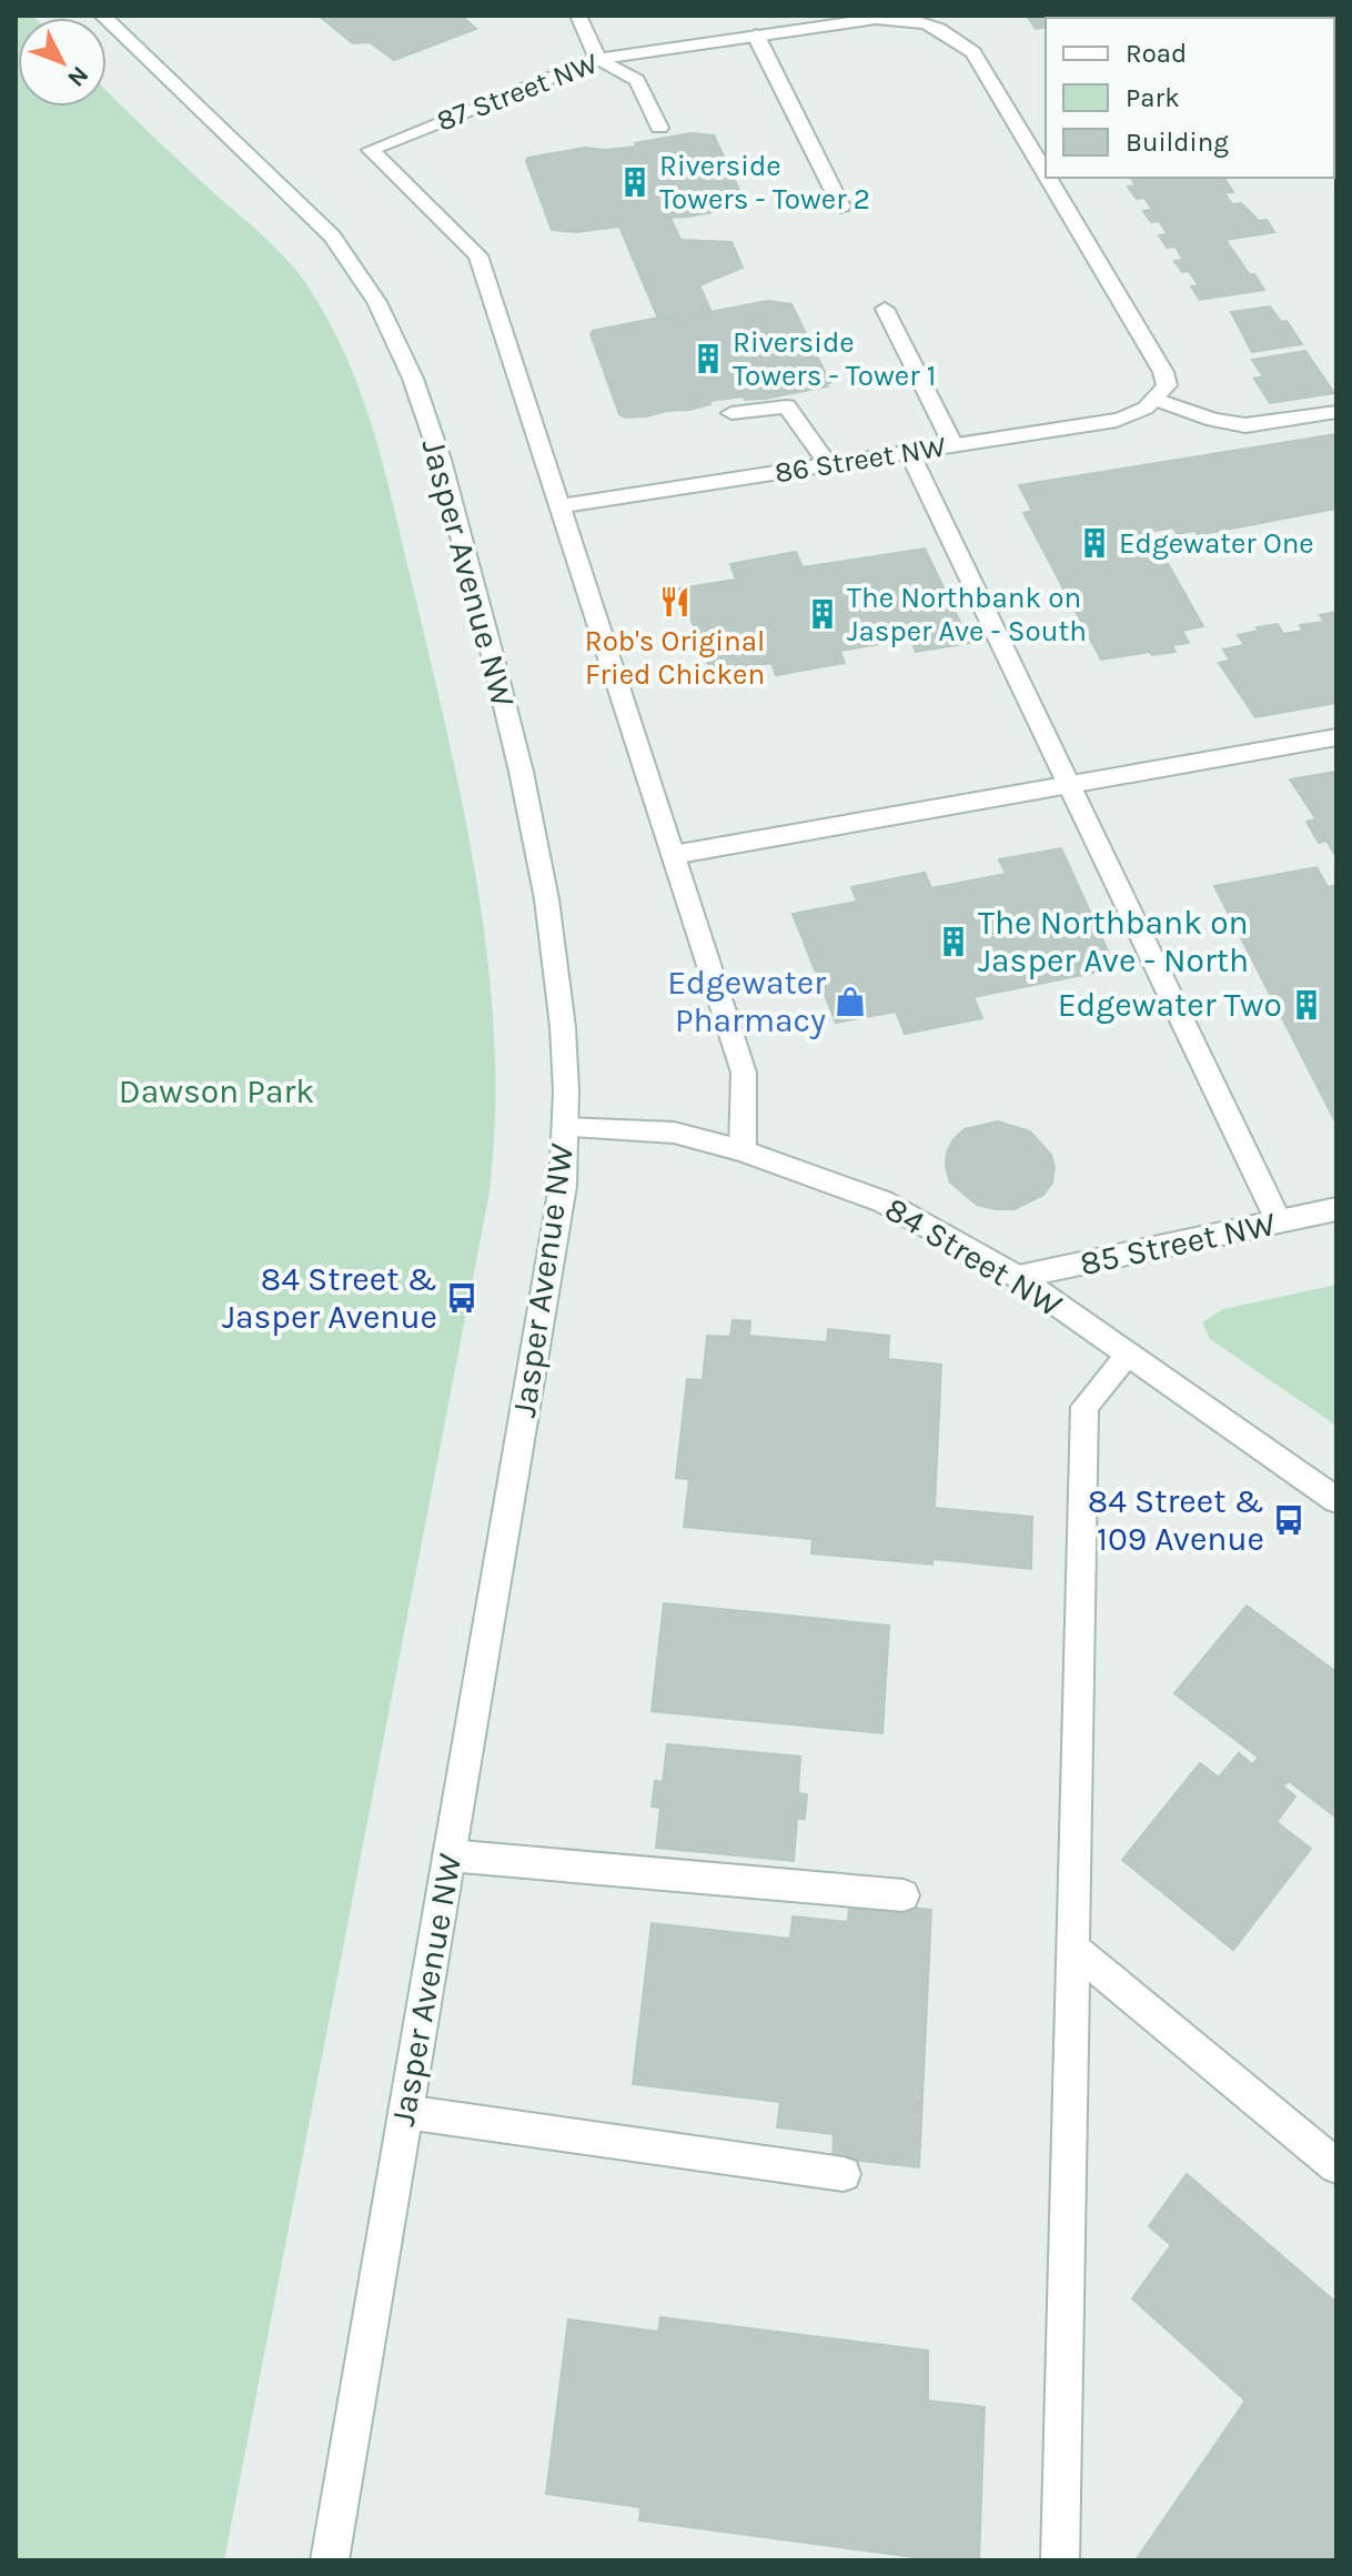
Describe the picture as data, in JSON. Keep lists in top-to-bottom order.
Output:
{
  "streets": {
    "street": [
      "87 Street NW",
      "86 Street NW",
      "Jasper Avenue NW",
      "85 Street NW",
      "84 Street NW"
    ]
  },
  "crossings": [
    ["87 Street NW", "86 Street NW"],
    ["Jasper Avenue NW", "84 Street NW"],
    ["85 Street NW", "84 Street NW"]
  ],
  "parks": ["Dawson Park"],
  "places": {
    "building": [
      "Riverside Towers - Tower 2",
      "Riverside Towers - Tower 1",
      "Edgewater One",
      "The Northbank on Jasper Ave - South",
      "The Northbank on Jasper Ave - North",
      "Edgewater Two"
    ],
    "restaurant": ["Rob's Original Fried Chicken"],
    "shop": ["Edgewater Pharmacy"],
    "bus stop": ["84 Street & Jasper Avenue", "84 Street & 109 Avenue"]
  },
  "legend": ["Road", "Park", "Building"],
  "north": "bottom right"
}
